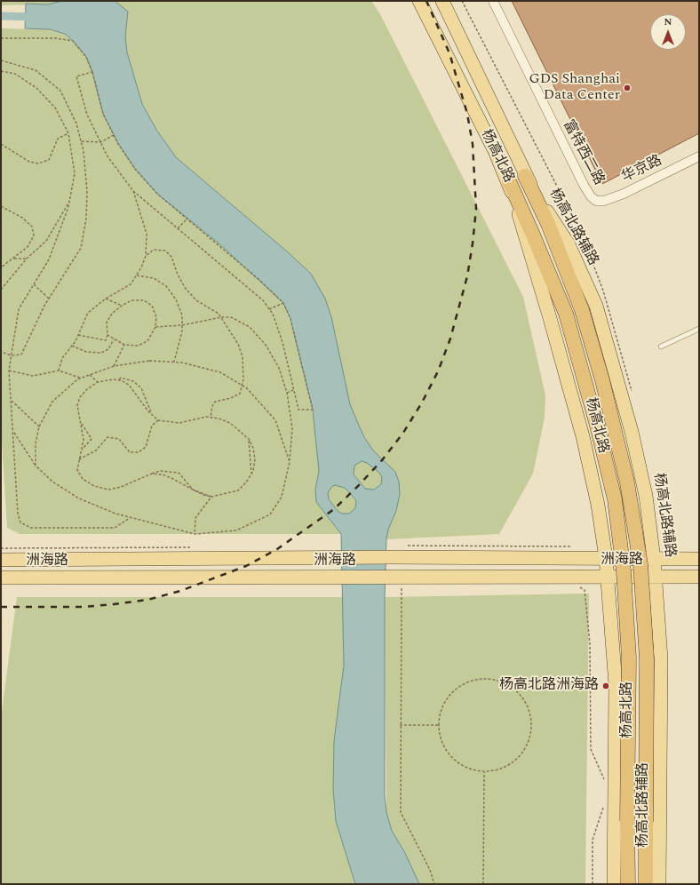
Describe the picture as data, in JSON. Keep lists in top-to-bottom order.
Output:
{
  "streets": {
    "highway": ["杨高北路"],
    "main road": ["杨高北路辅路", "洲海路"],
    "street": ["富特西二路", "华京路"]
  },
  "crossings": [
    ["富特西二路", "华京路"],
    ["杨高北路", "杨高北路辅路"],
    ["杨高北路辅路", "洲海路"]
  ],
  "places": ["GDS Shanghai Data Center", "杨高北路洲海路"],
  "north": "top"
}
